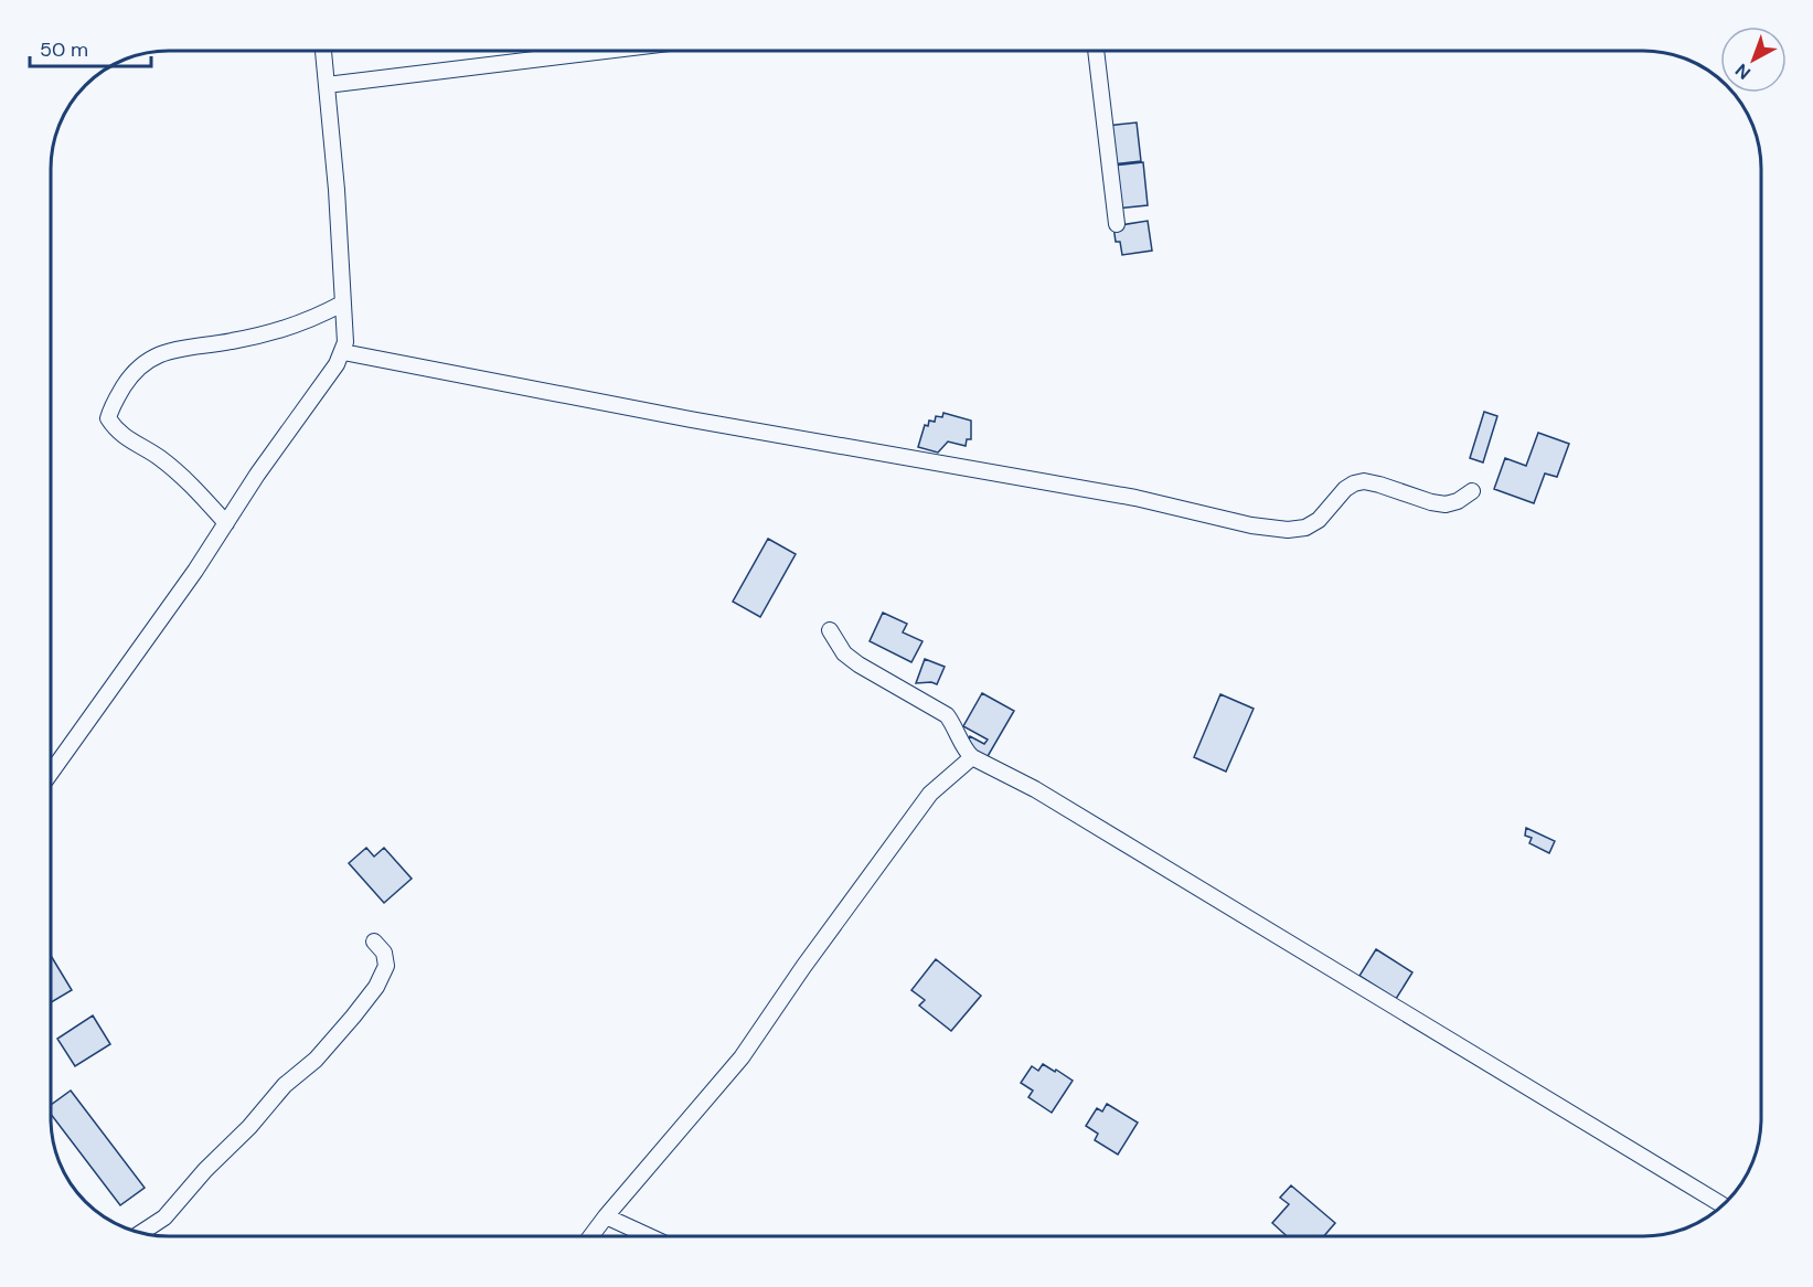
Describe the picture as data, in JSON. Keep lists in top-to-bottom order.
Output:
{
  "scale_bar": "50 m",
  "north": "bottom left"
}
